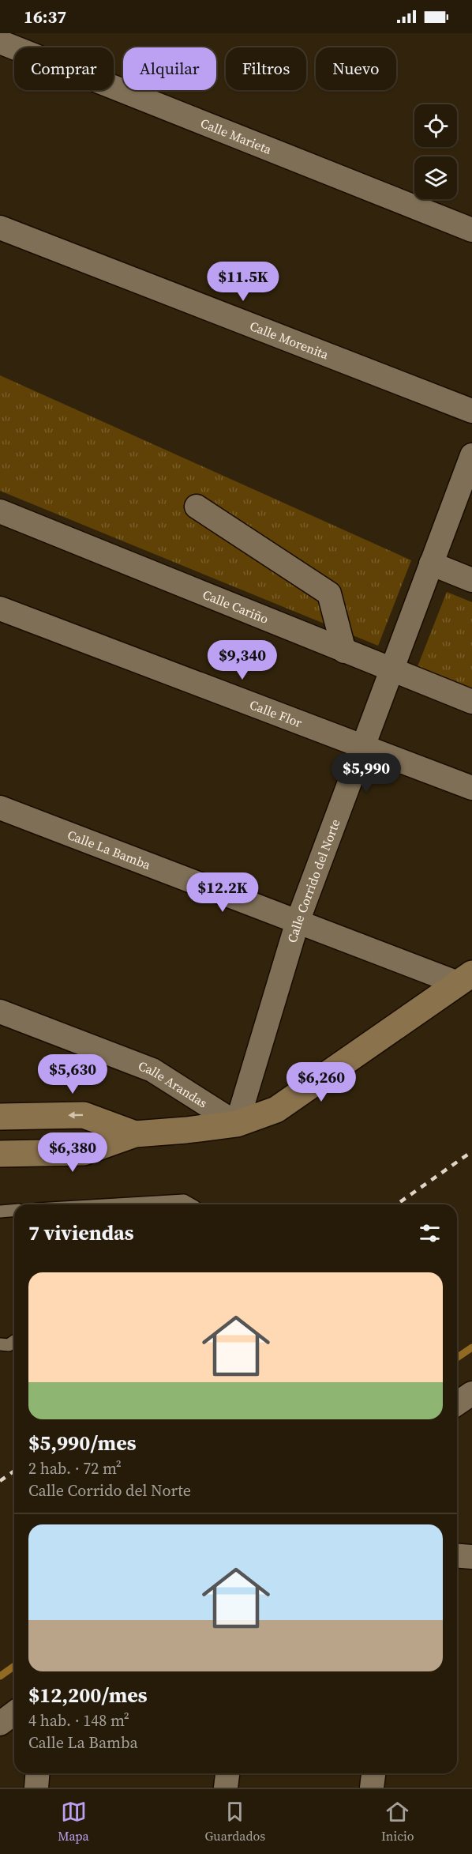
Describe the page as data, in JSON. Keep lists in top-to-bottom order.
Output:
{
  "streets": {
    "street": [
      "Calle Marieta",
      "Calle Morenita",
      "Calle Cariño",
      "Calle Flor",
      "Calle La Bamba",
      "Calle Corrido del Norte",
      "Calle Arandas"
    ]
  },
  "crossings": [
    ["Calle Cariño", "Calle Corrido del Norte"],
    ["Calle Flor", "Calle Corrido del Norte"],
    ["Calle La Bamba", "Calle Corrido del Norte"],
    ["Calle Corrido del Norte", "Calle Arandas"]
  ],
  "page": {
    "status": "16:37",
    "chip": [
      "Comprar",
      "Alquilar",
      "Filtros",
      "Nuevo"
    ],
    "price": [
      "$11.5K",
      "$9,340",
      "$5,990",
      "$12.2K",
      "$5,630",
      "$6,260",
      "$6,380"
    ],
    "heading": "7 viviendas",
    "list": [
      {
        "name": "$5,990/mes",
        "note": "2 hab. · 72 m² · Calle Corrido del Norte"
      },
      {
        "name": "$12,200/mes",
        "note": "4 hab. · 148 m² · Calle La Bamba"
      }
    ],
    "tabs": ["Mapa", "Guardados", "Inicio"]
  }
}
